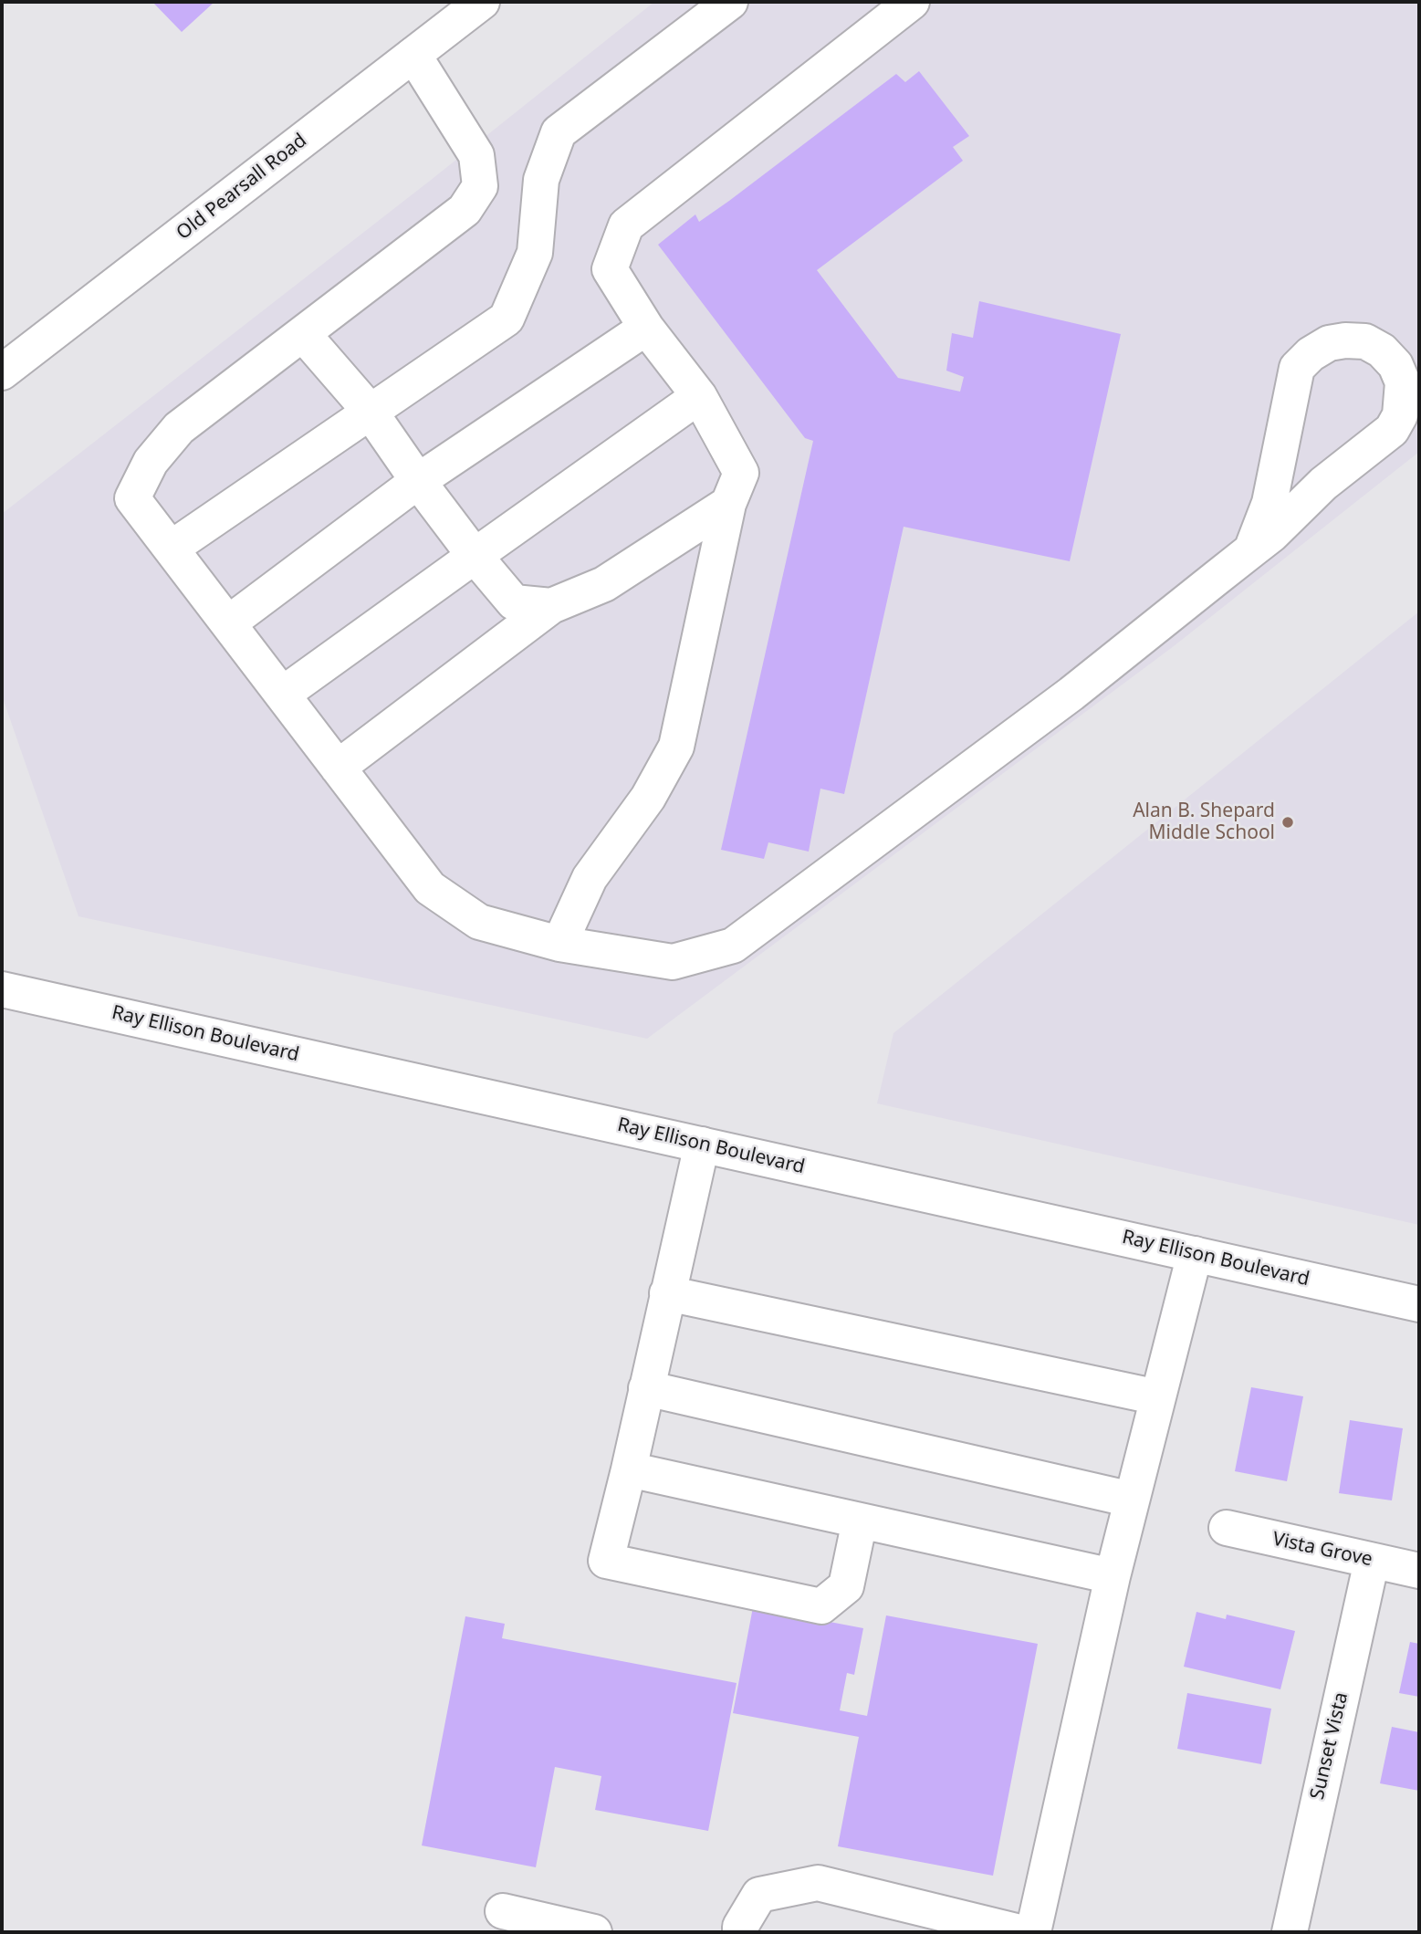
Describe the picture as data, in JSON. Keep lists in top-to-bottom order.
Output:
{
  "streets": {
    "main road": [
      "Old Pearsall Road",
      "Ray Ellison Boulevard",
      "Vista Grove",
      "Sunset Vista"
    ]
  },
  "crossings": [
    ["Vista Grove", "Sunset Vista"]
  ],
  "places": ["Alan B. Shepard Middle School"]
}
